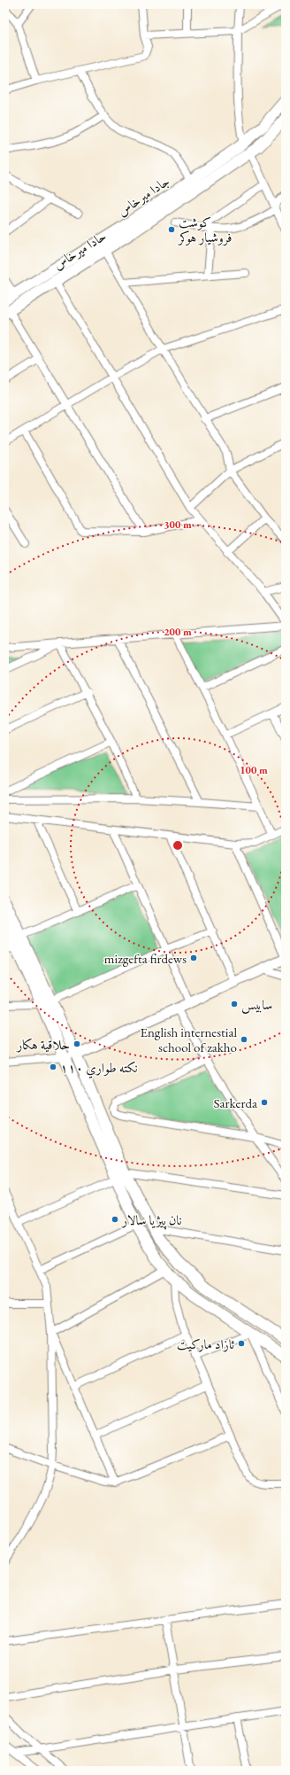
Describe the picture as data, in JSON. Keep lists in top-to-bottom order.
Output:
{
  "streets": {
    "main road": ["جادا ميرخاس", "حادا ميرخاس"]
  },
  "crossings": [
    ["جادا ميرخاس", "حادا ميرخاس"]
  ],
  "places": [
    "كوشت فروشيار هوكر",
    "mizgefta firdews",
    "سابيس",
    "English internestial school of zakho",
    "حلاقية هكار",
    "نكته طواري ١١٠",
    "Sarkerda",
    "نان پيژيا سالار",
    "ئازاد ماركيت"
  ],
  "rings": ["300 m", "200 m", "100 m"]
}
